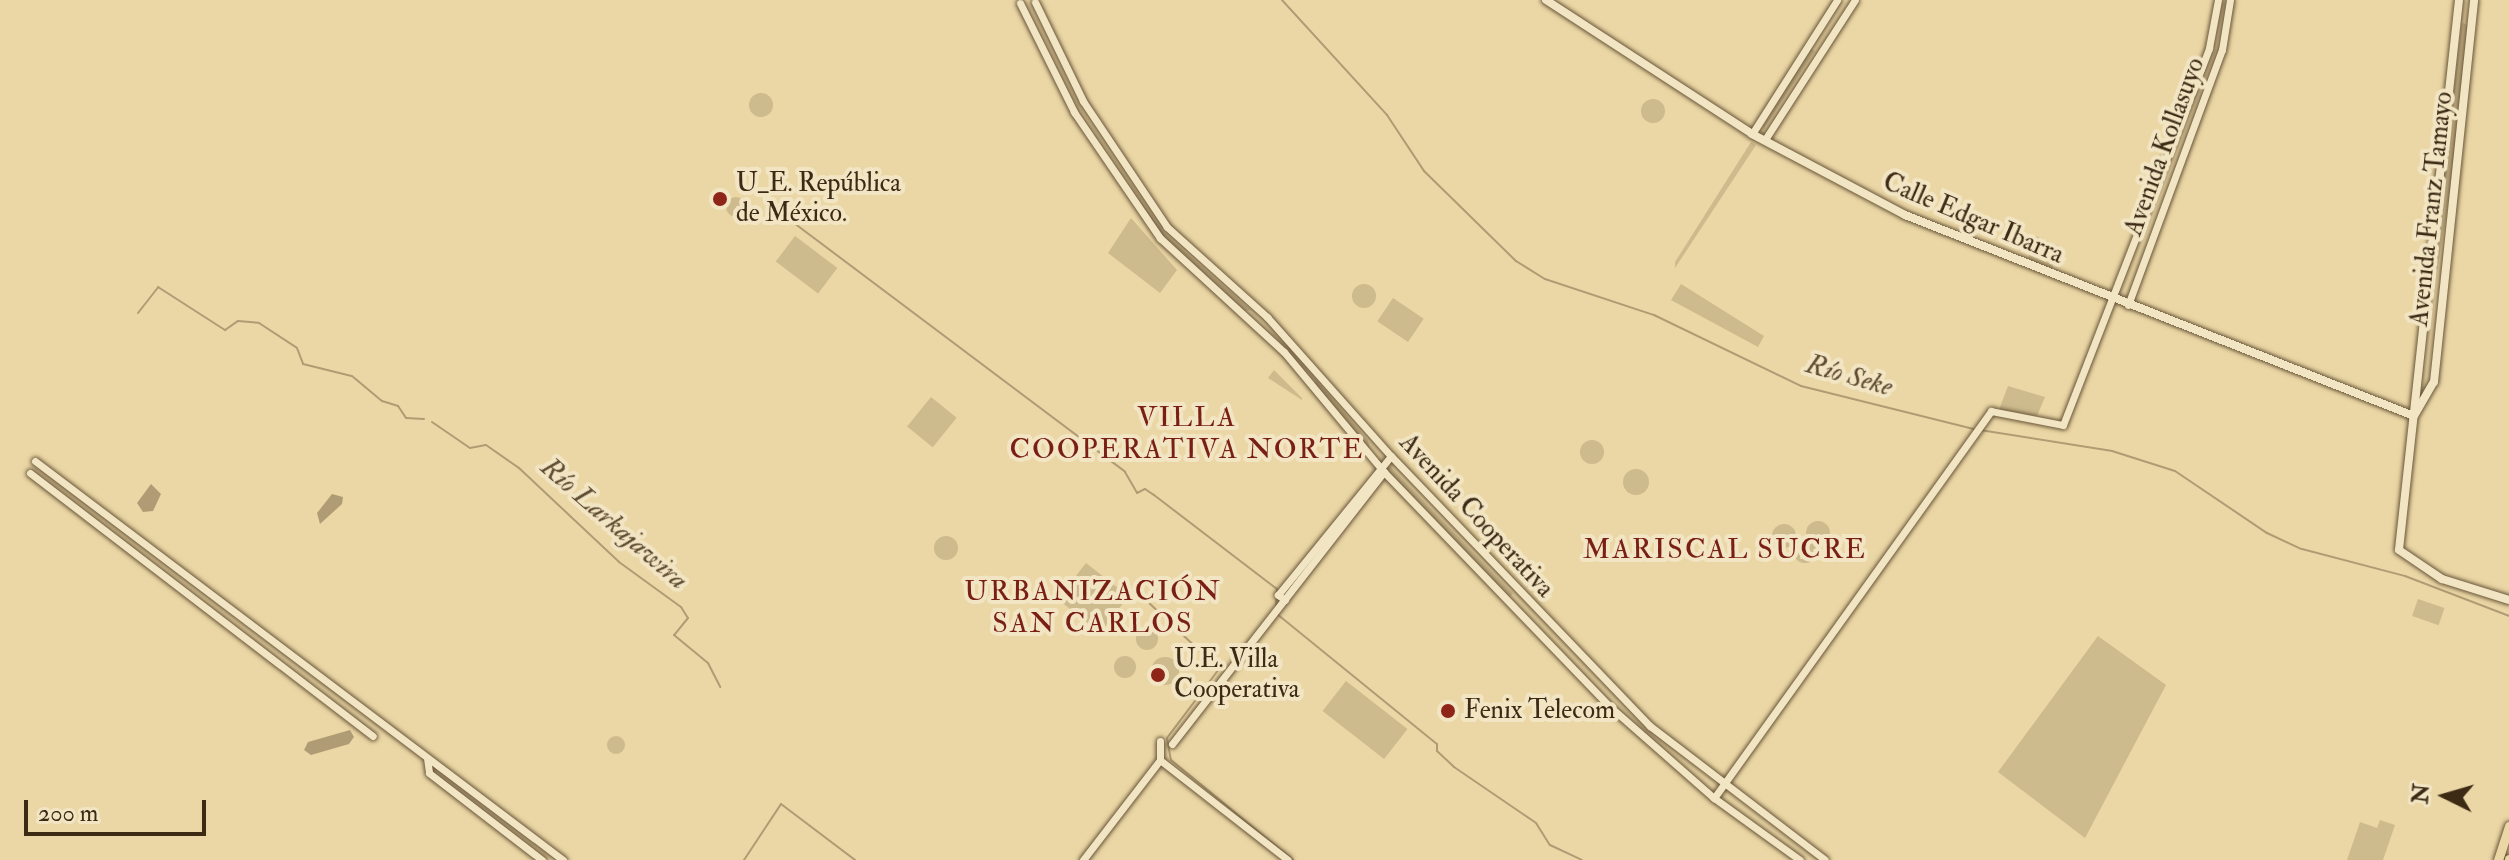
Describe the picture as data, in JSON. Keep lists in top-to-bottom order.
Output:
{
  "streets": {
    "main road": ["Avenida Franz Tamayo", "Calle Edgar Ibarra"],
    "street": ["Avenida Kollasuyo", "Avenida Cooperativa"]
  },
  "crossings": [
    ["Avenida Kollasuyo", "Calle Edgar Ibarra"],
    ["Avenida Kollasuyo", "Avenida Cooperativa"],
    ["Avenida Franz Tamayo", "Calle Edgar Ibarra"]
  ],
  "districts": ["VILLA COOPERATIVA NORTE", "MARISCAL SUCRE", "URBANIZACIÓN SAN CARLOS"],
  "water": ["Río Seke", "Río Larkajawira"],
  "places": ["U_E. República de México.", "U.E. Villa Cooperativa", "Fenix Telecom"],
  "scale_bar": "200 m",
  "north": "left"
}
